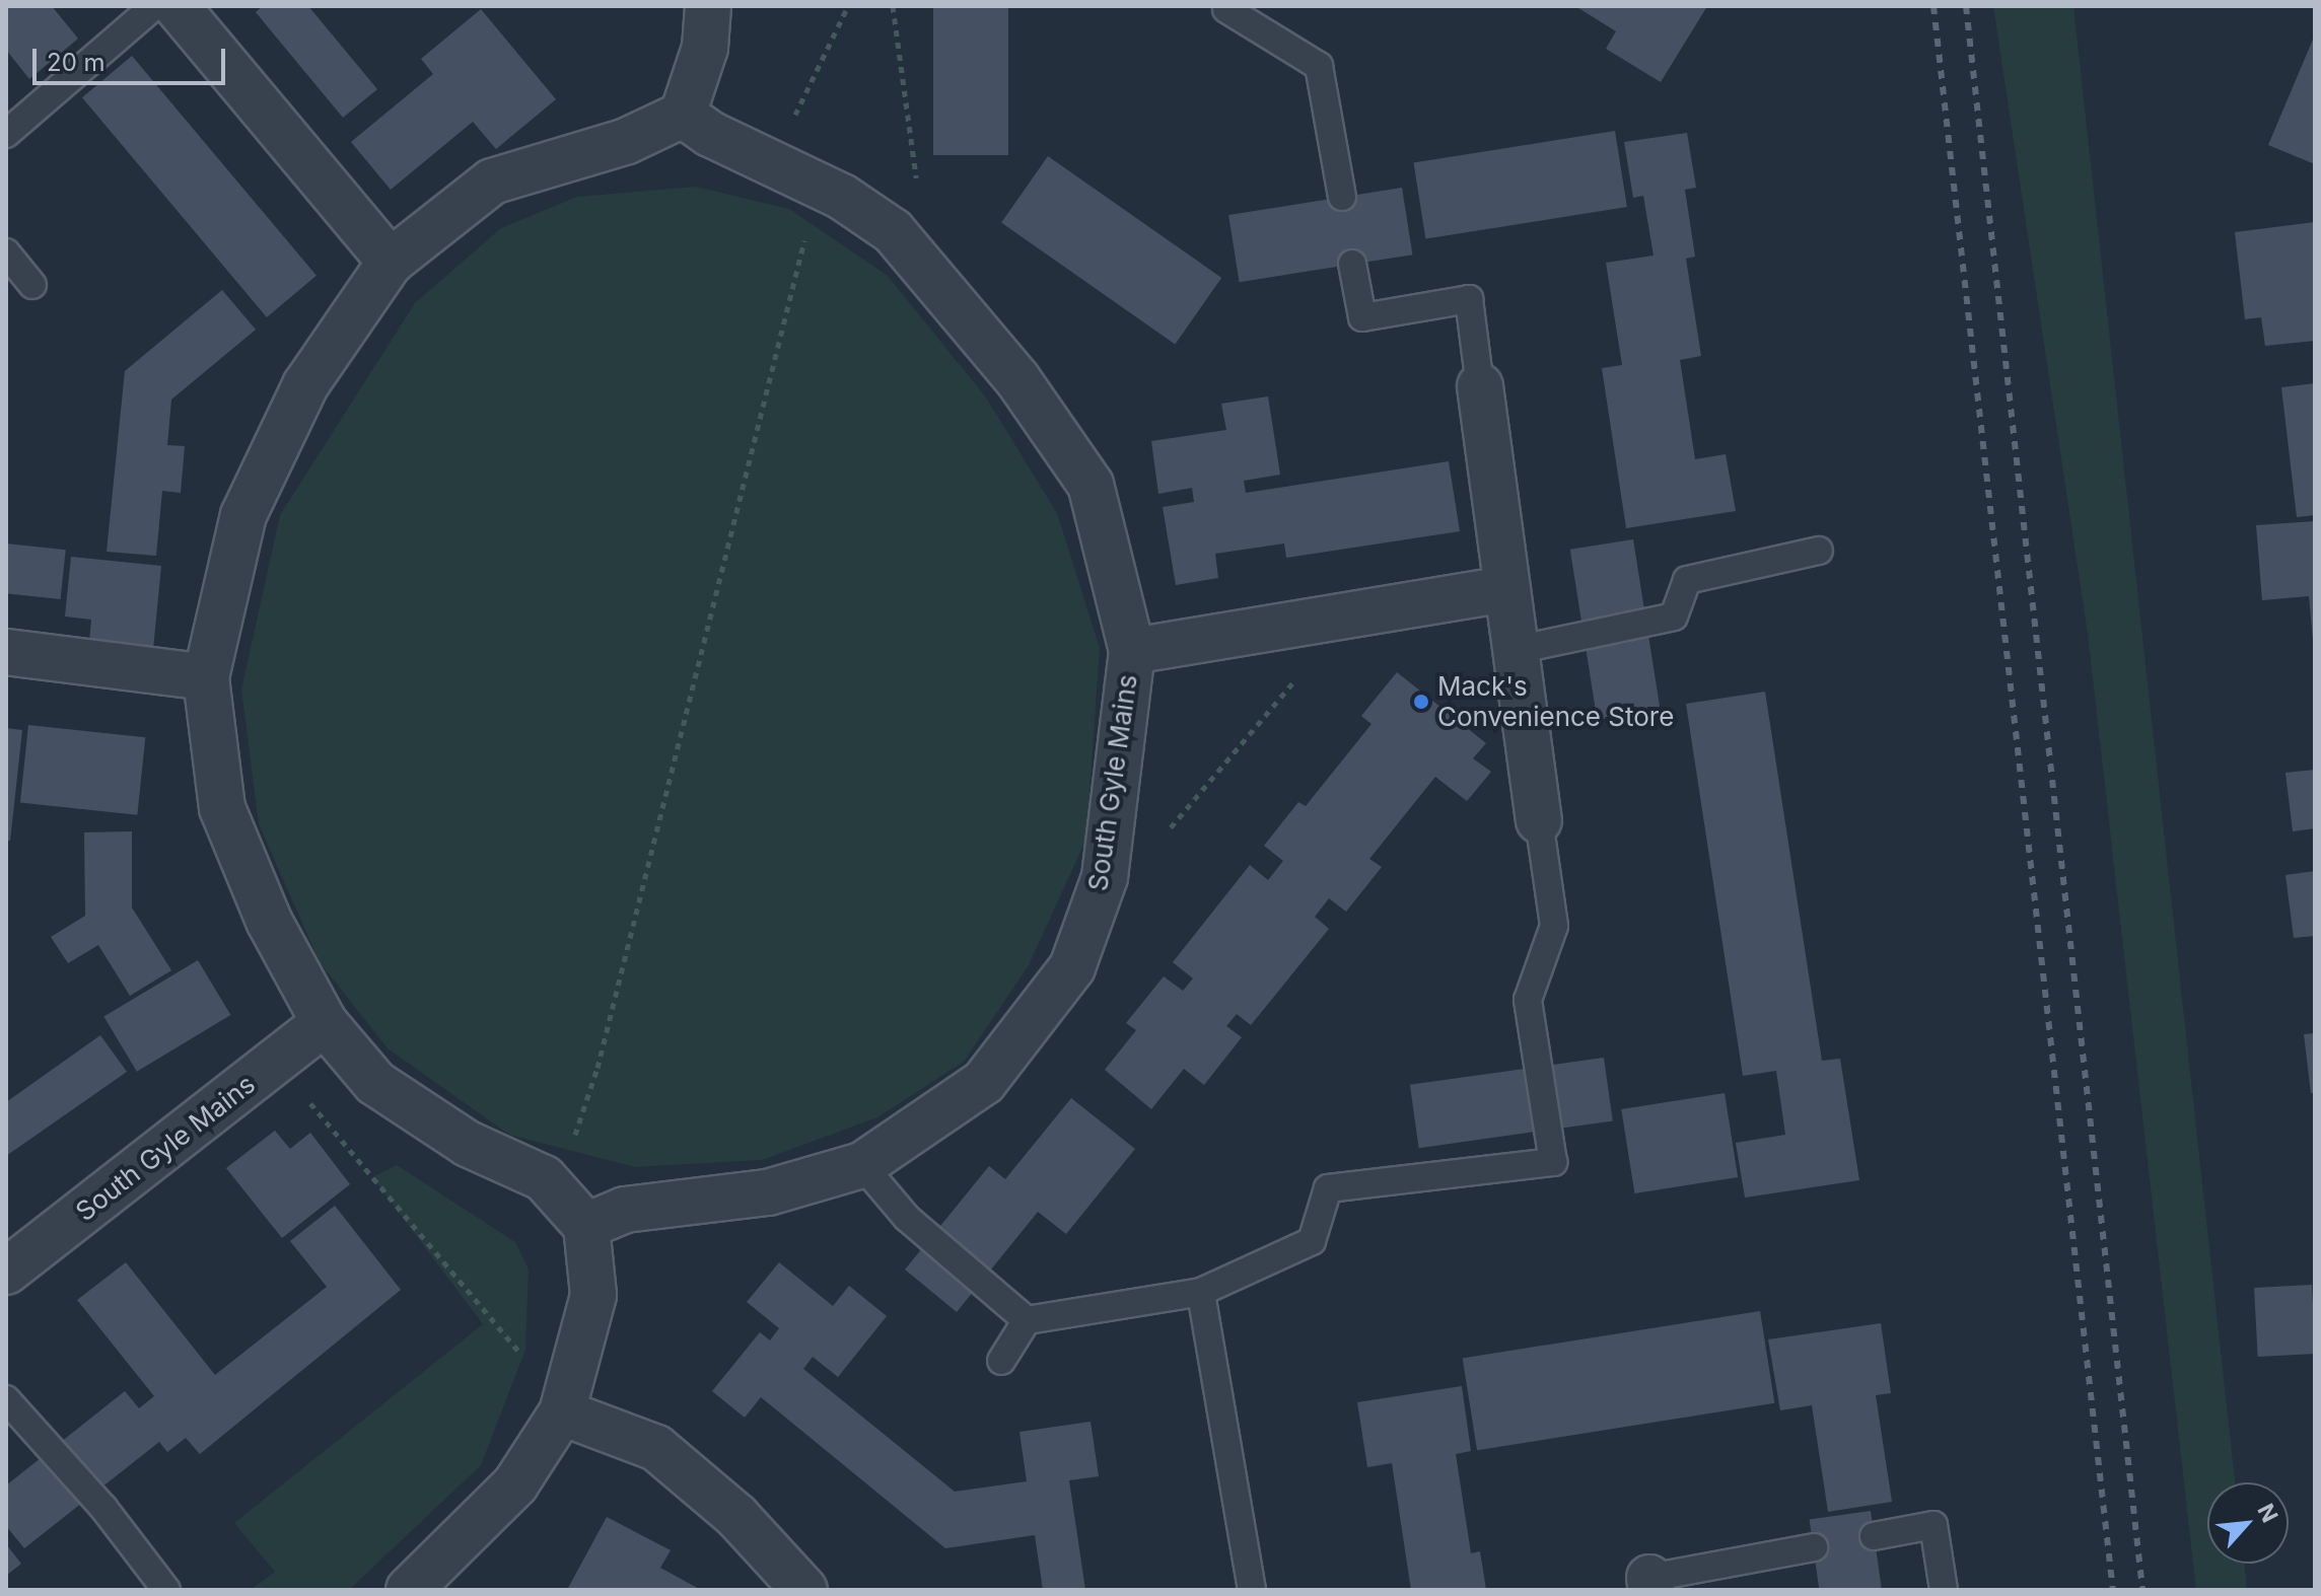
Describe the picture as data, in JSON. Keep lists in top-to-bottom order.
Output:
{
  "streets": {
    "street": ["South Gyle Mains"]
  },
  "places": ["Mack's Convenience Store"],
  "scale_bar": "20 m",
  "north": "top right"
}
